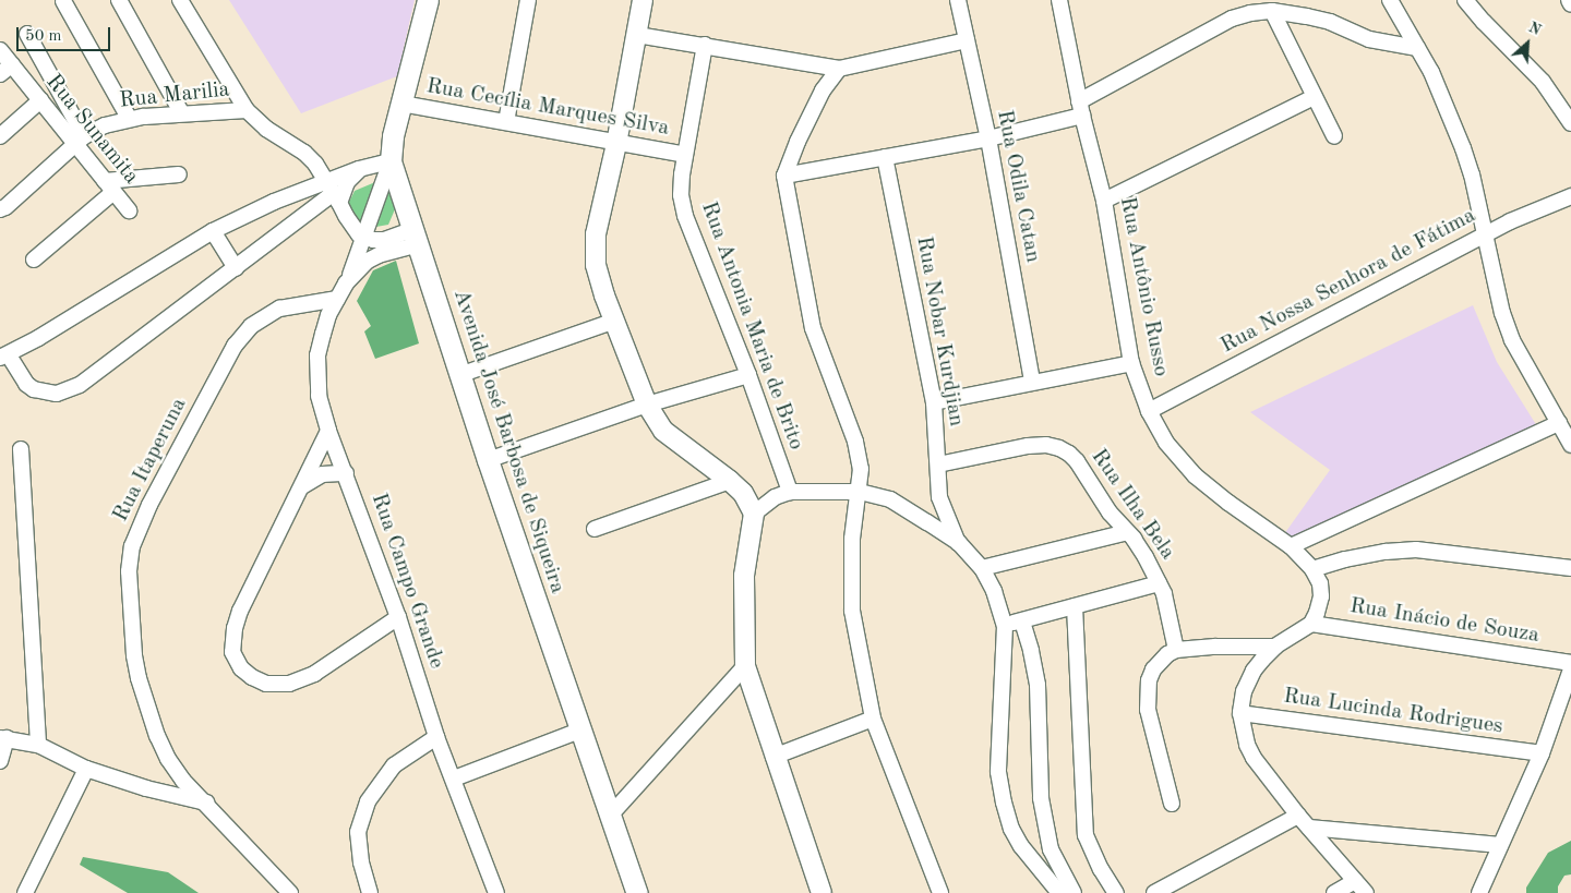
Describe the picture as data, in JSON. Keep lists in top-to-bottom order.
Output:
{
  "streets": {
    "main road": ["Avenida José Barbosa de Siqueira"],
    "street": [
      "Rua Marilia",
      "Rua Cecília Marques Silva",
      "Rua Sunamita",
      "Rua Odila Catan",
      "Rua Nossa Senhora de Fátima",
      "Rua Antônio Russo",
      "Rua Antonia Maria de Brito",
      "Rua Nobar Kurdjian",
      "Rua Itaperuna",
      "Rua Ilha Bela",
      "Rua Campo Grande",
      "Rua Inácio de Souza",
      "Rua Lucinda Rodrigues"
    ]
  },
  "crossings": [
    ["Rua Marilia", "Rua Sunamita"],
    ["Rua Cecília Marques Silva", "Rua Antonia Maria de Brito"],
    ["Rua Cecília Marques Silva", "Avenida José Barbosa de Siqueira"],
    ["Rua Nossa Senhora de Fátima", "Rua Antônio Russo"],
    ["Rua Antônio Russo", "Rua Inácio de Souza"],
    ["Rua Nobar Kurdjian", "Rua Ilha Bela"],
    ["Avenida José Barbosa de Siqueira", "Rua Campo Grande"],
    ["Rua Itaperuna", "Rua Campo Grande"]
  ],
  "scale_bar": "50 m",
  "north": "top right"
}
